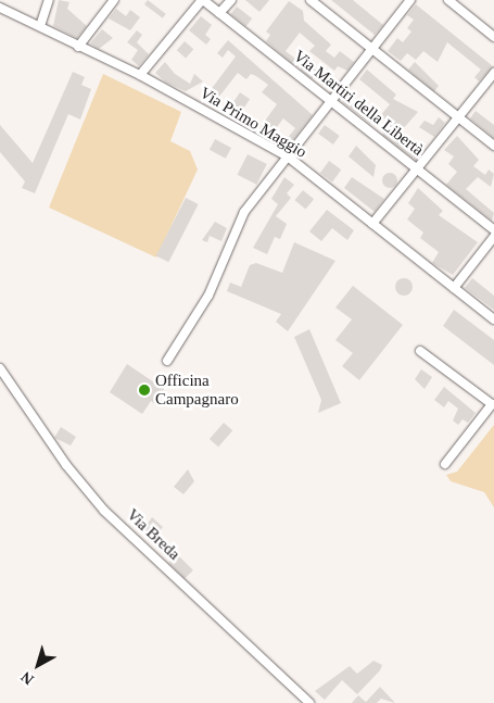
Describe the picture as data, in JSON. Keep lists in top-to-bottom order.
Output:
{
  "streets": {
    "street": ["Via Martiri della Libertà", "Via Primo Maggio", "Via Breda"]
  },
  "places": ["Officina Campagnaro"],
  "north": "bottom left"
}
